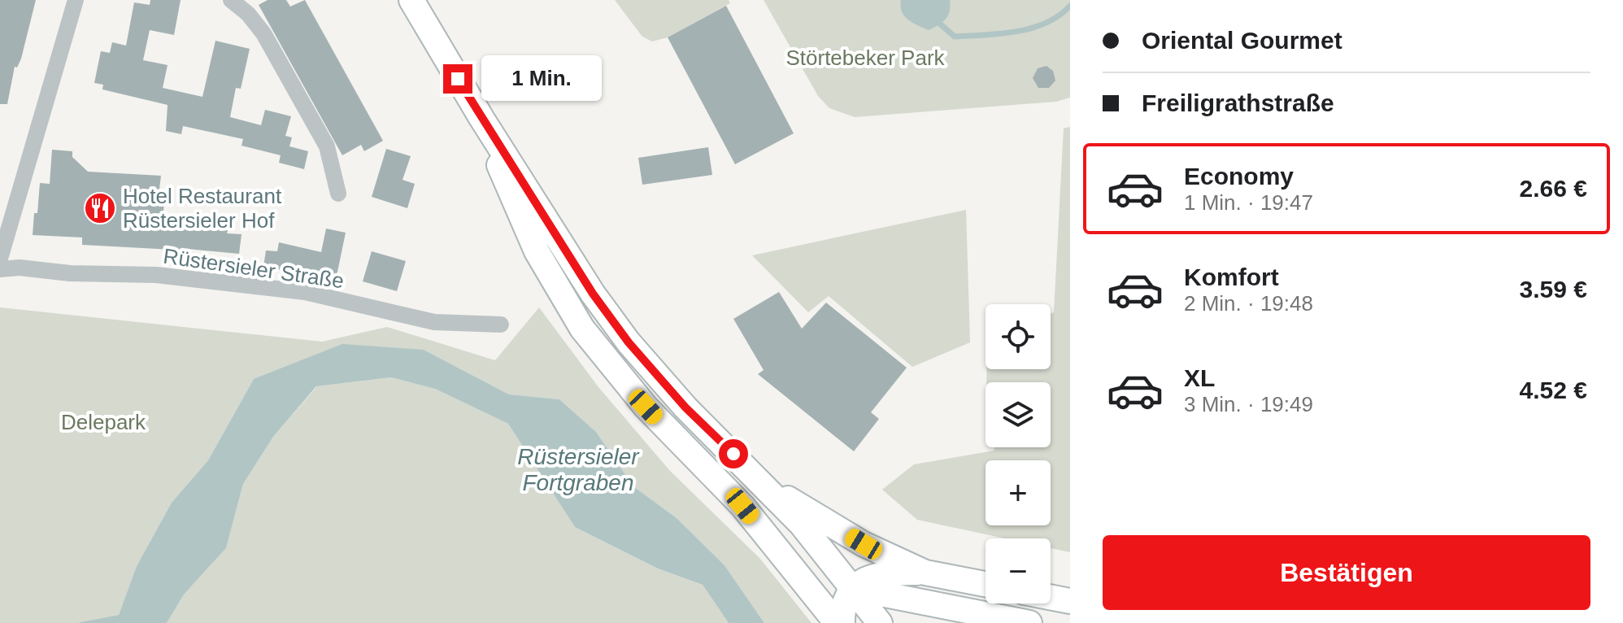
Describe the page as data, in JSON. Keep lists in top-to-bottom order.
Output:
{
  "streets": {
    "street": ["Rüstersieler Straße"]
  },
  "water": ["Rüstersieler Fortgraben"],
  "parks": ["Störtebeker Park", "Delepark"],
  "places": {
    "restaurant": ["Hotel Restaurant Rüstersieler Hof"]
  },
  "page": {
    "banner": ["Oriental Gourmet", "Freiligrathstraße"],
    "bubble": "1 Min.",
    "list": [
      {
        "name": "Economy",
        "note": "1 Min. · 19:47",
        "value": "2.66 €"
      },
      {
        "name": "Komfort",
        "note": "2 Min. · 19:48",
        "value": "3.59 €"
      },
      {
        "name": "XL",
        "note": "3 Min. · 19:49",
        "value": "4.52 €"
      }
    ],
    "map_buttons": ["+", "−"],
    "buttons": "Bestätigen"
  }
}
